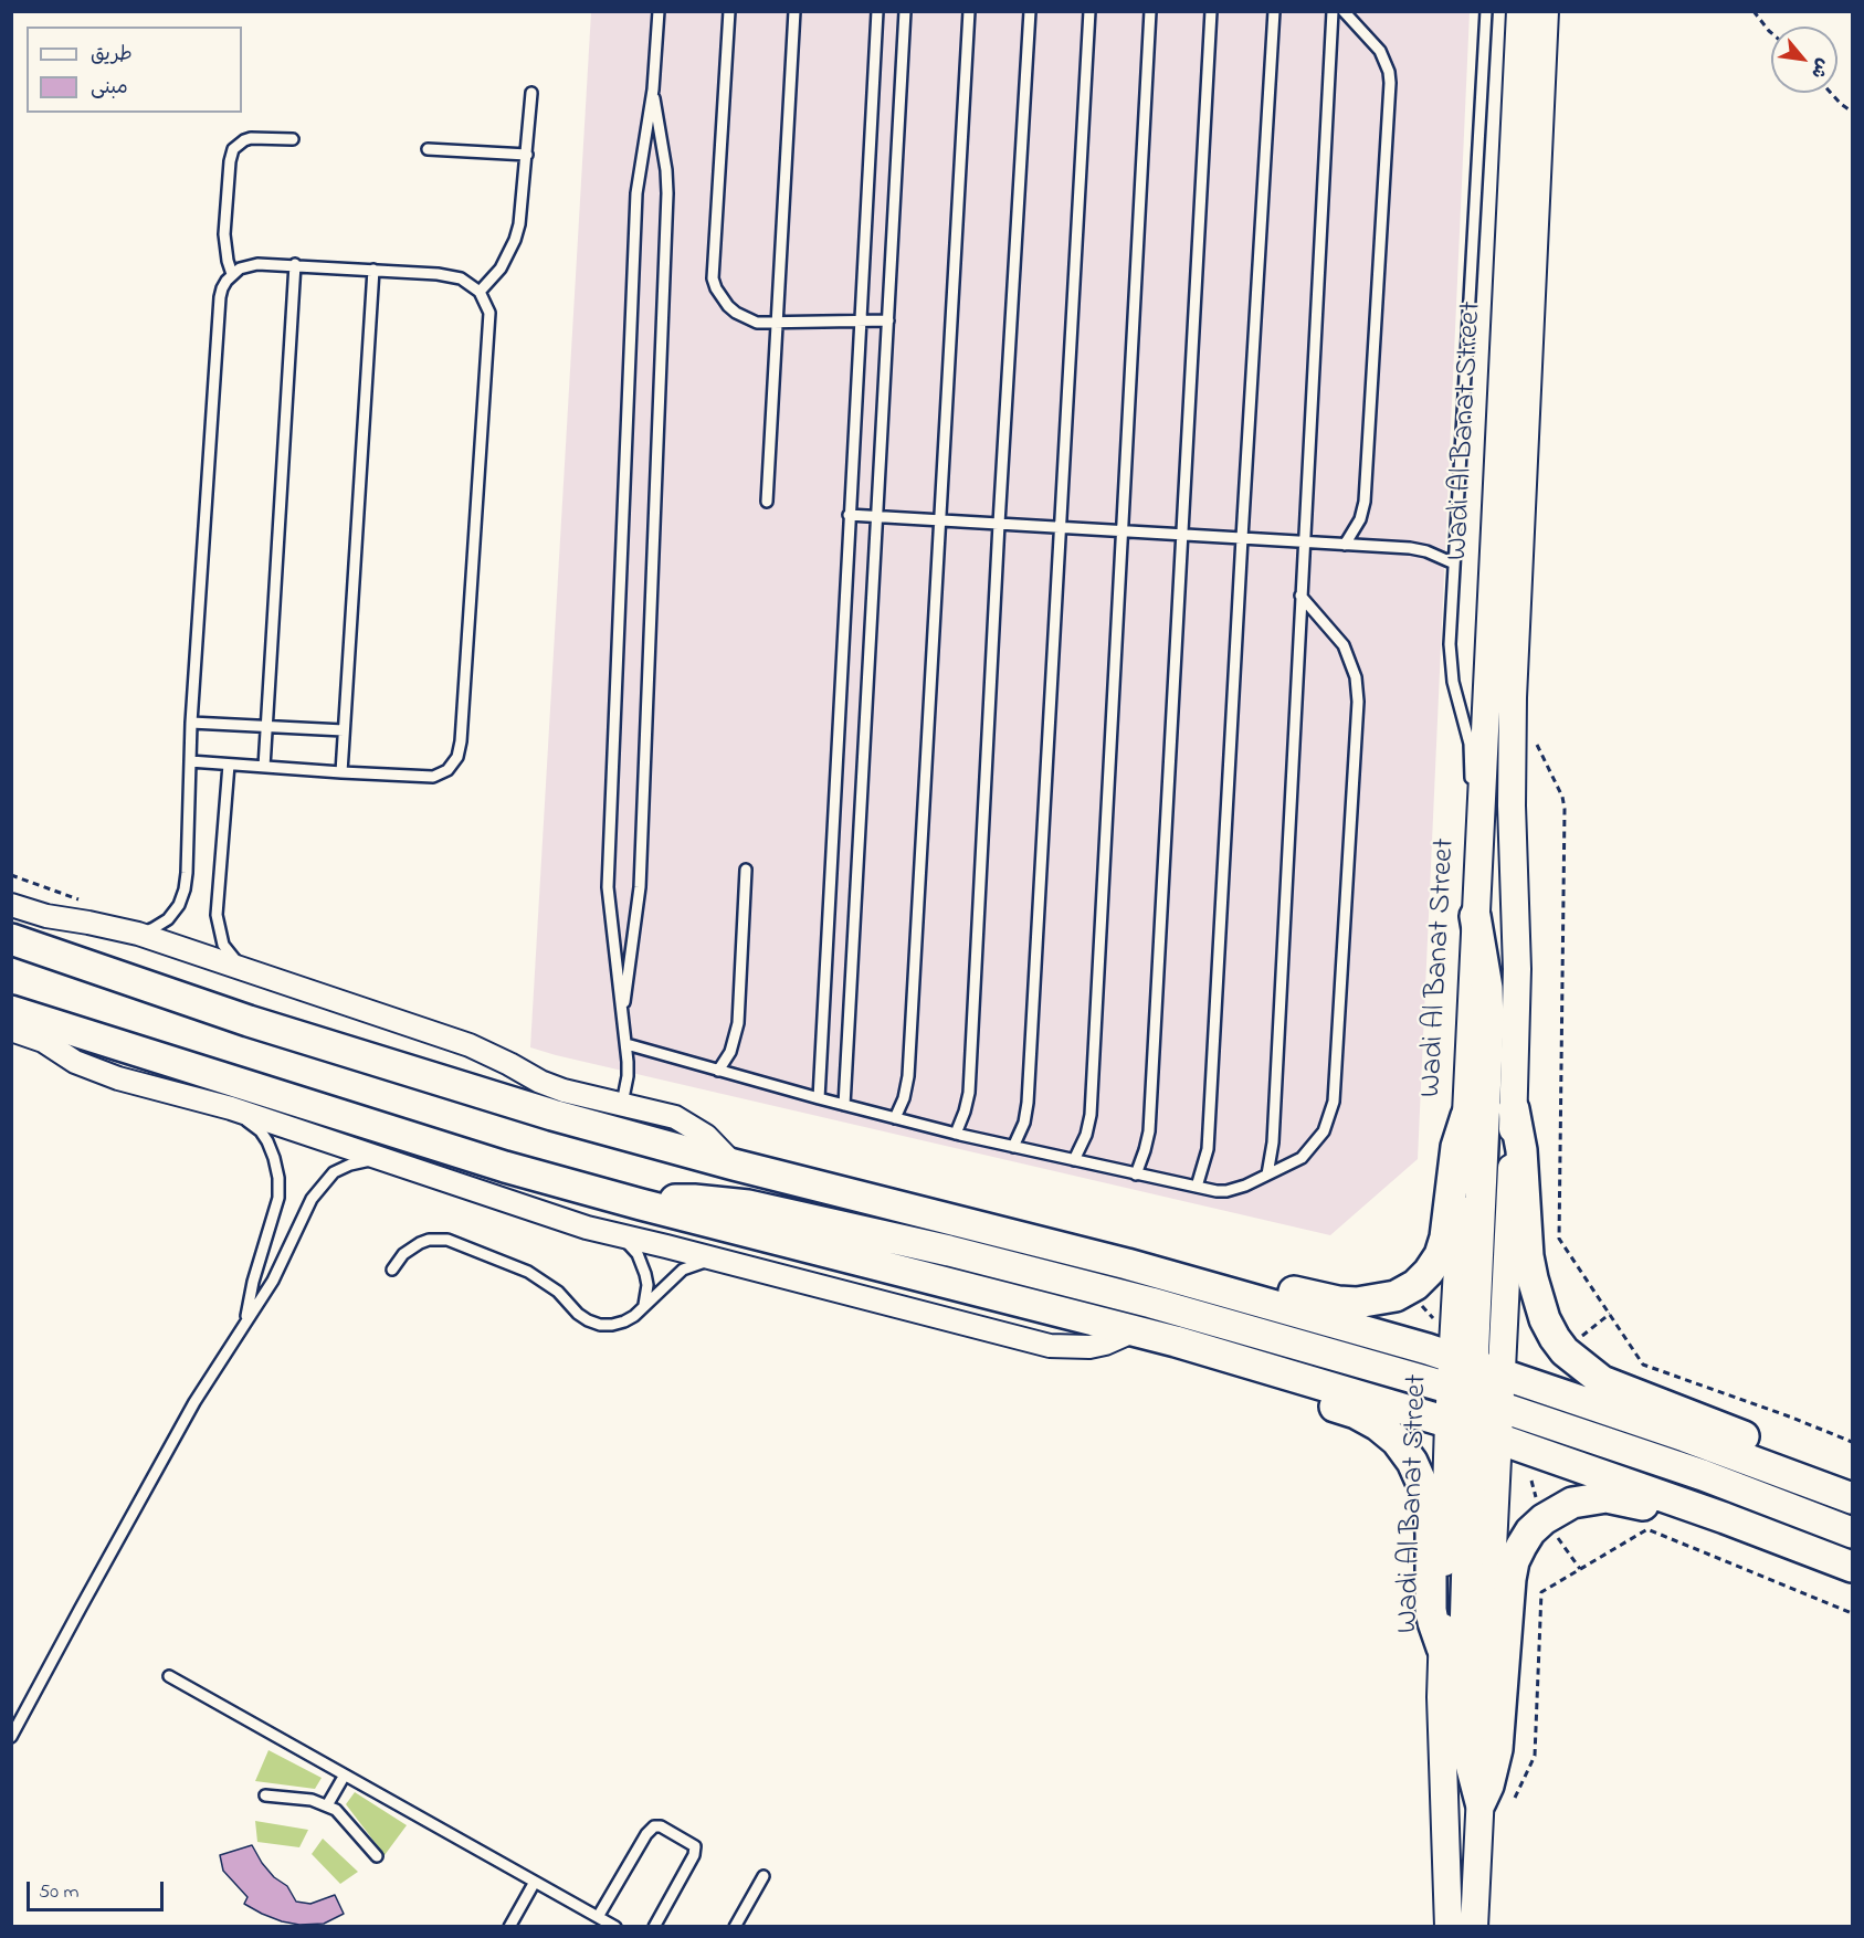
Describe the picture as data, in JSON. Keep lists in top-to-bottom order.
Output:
{
  "streets": {
    "street": ["Wadi Al Banat Street"]
  },
  "legend": ["طريق", "مبنى"],
  "scale_bar": "50 m",
  "north": "bottom right"
}
